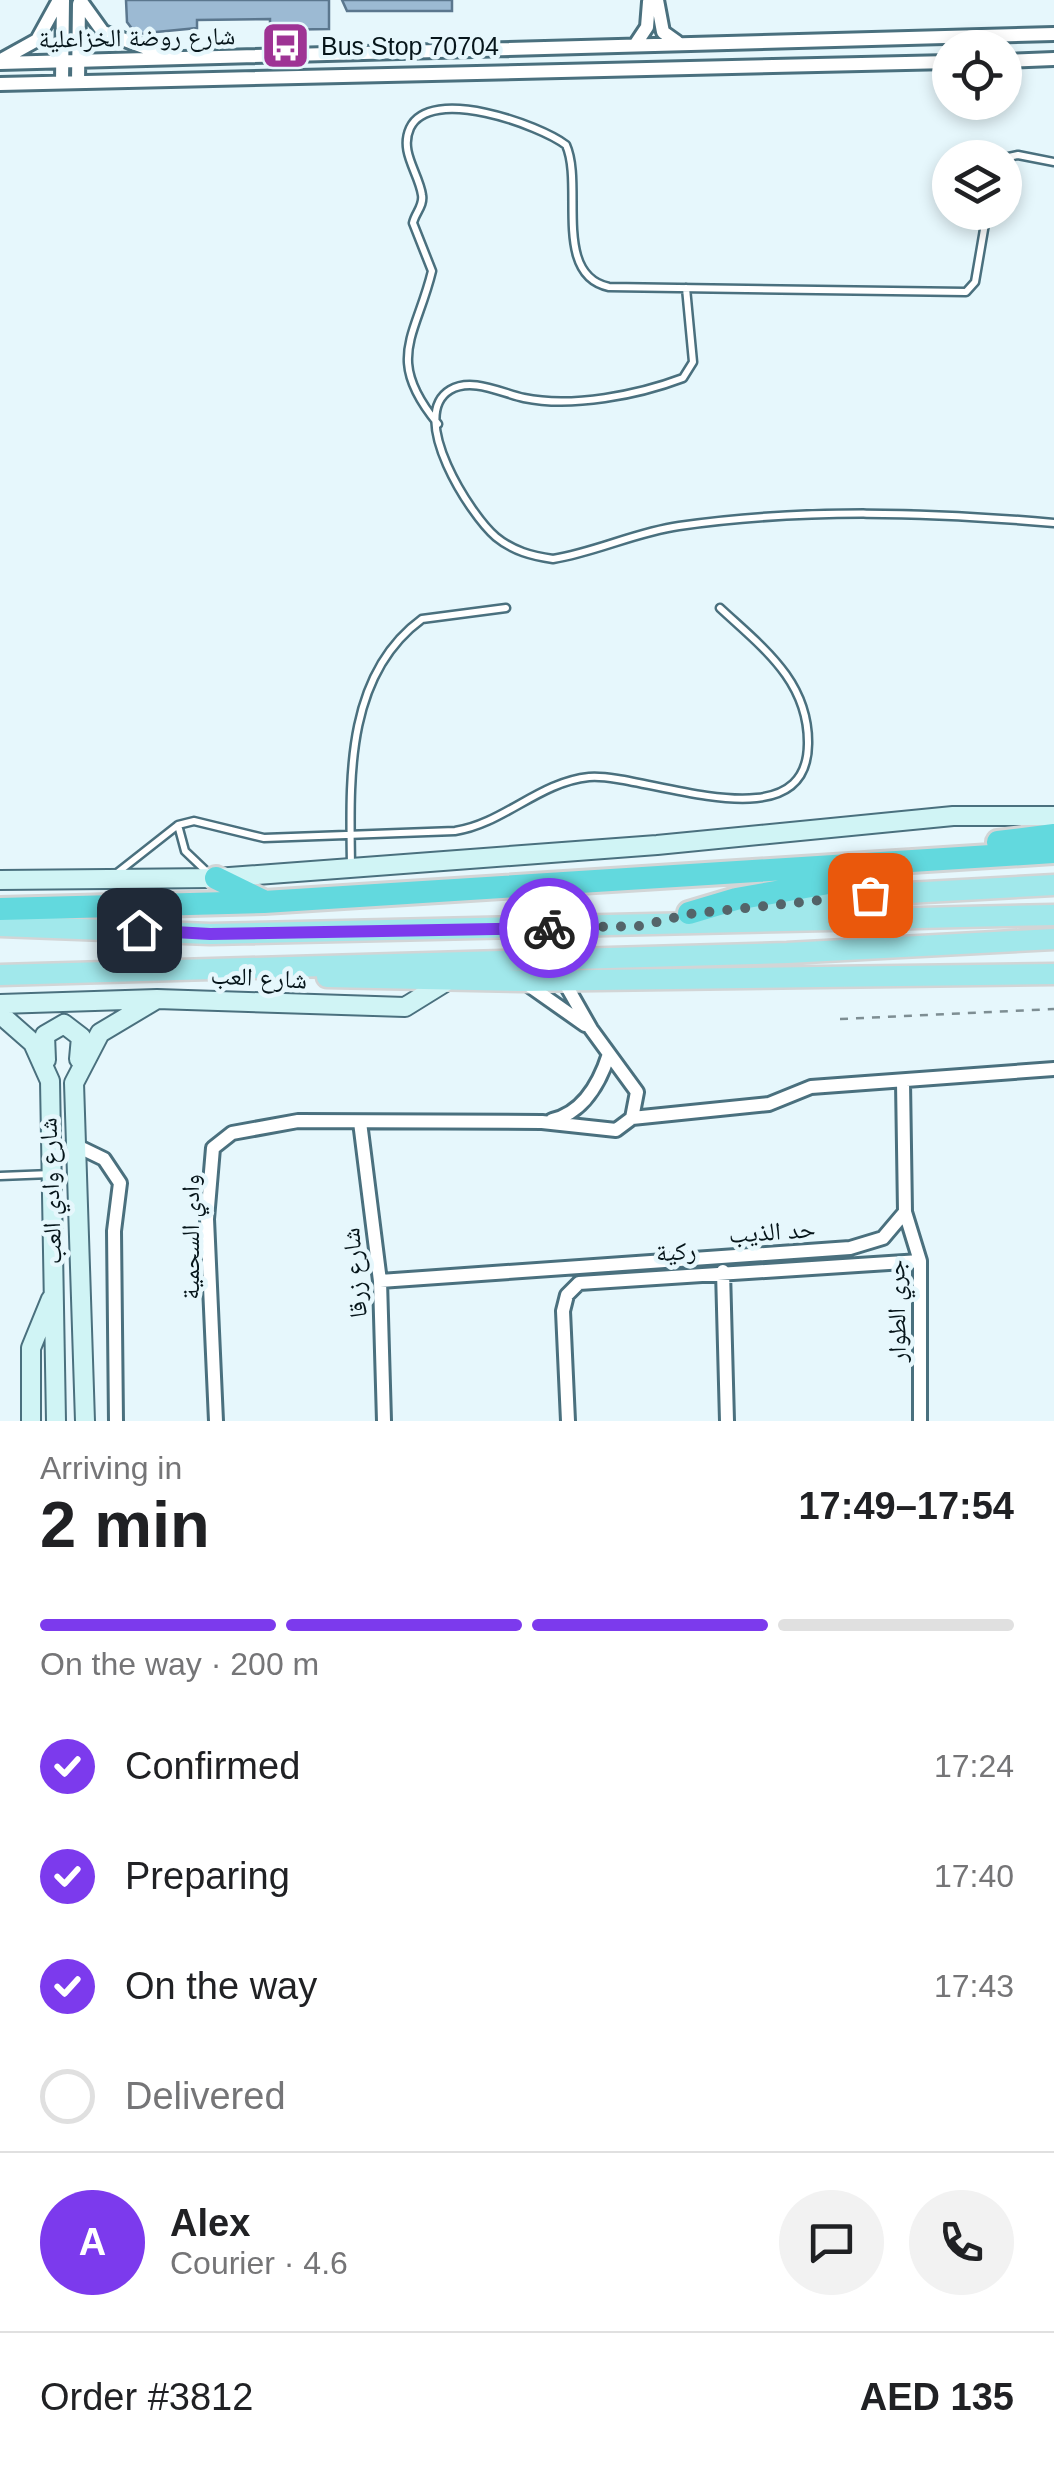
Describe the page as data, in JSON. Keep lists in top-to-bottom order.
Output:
{
  "streets": {
    "main road": ["شارع العب"],
    "street": [
      "شارع روضة الخزاعلية",
      "شارع وادي العب",
      "حد الذيب",
      "وادي السحمية",
      "ركية",
      "شارع زرقا",
      "جري الطوار"
    ]
  },
  "crossings": [
    ["شارع العب", "شارع وادي العب"],
    ["حد الذيب", "ركية"],
    ["حد الذيب", "شارع زرقا"],
    ["حد الذيب", "جري الطوار"],
    ["وادي السحمية", "شارع زرقا"],
    ["وادي السحمية", "جري الطوار"],
    ["ركية", "جري الطوار"]
  ],
  "places": {
    "bus stop": ["Bus Stop 70704"]
  },
  "page": {
    "heading": ["2 min", "Arriving in", "17:49–17:54"],
    "panel": [
      "Alex",
      "Courier · 4.6",
      "Order #3812",
      "AED 135"
    ],
    "bar": "On the way · 200 m",
    "list": [
      ["Confirmed", "17:24"],
      ["Preparing", "17:40"],
      ["On the way", "17:43"],
      "Delivered"
    ],
    "round": "A"
  }
}
